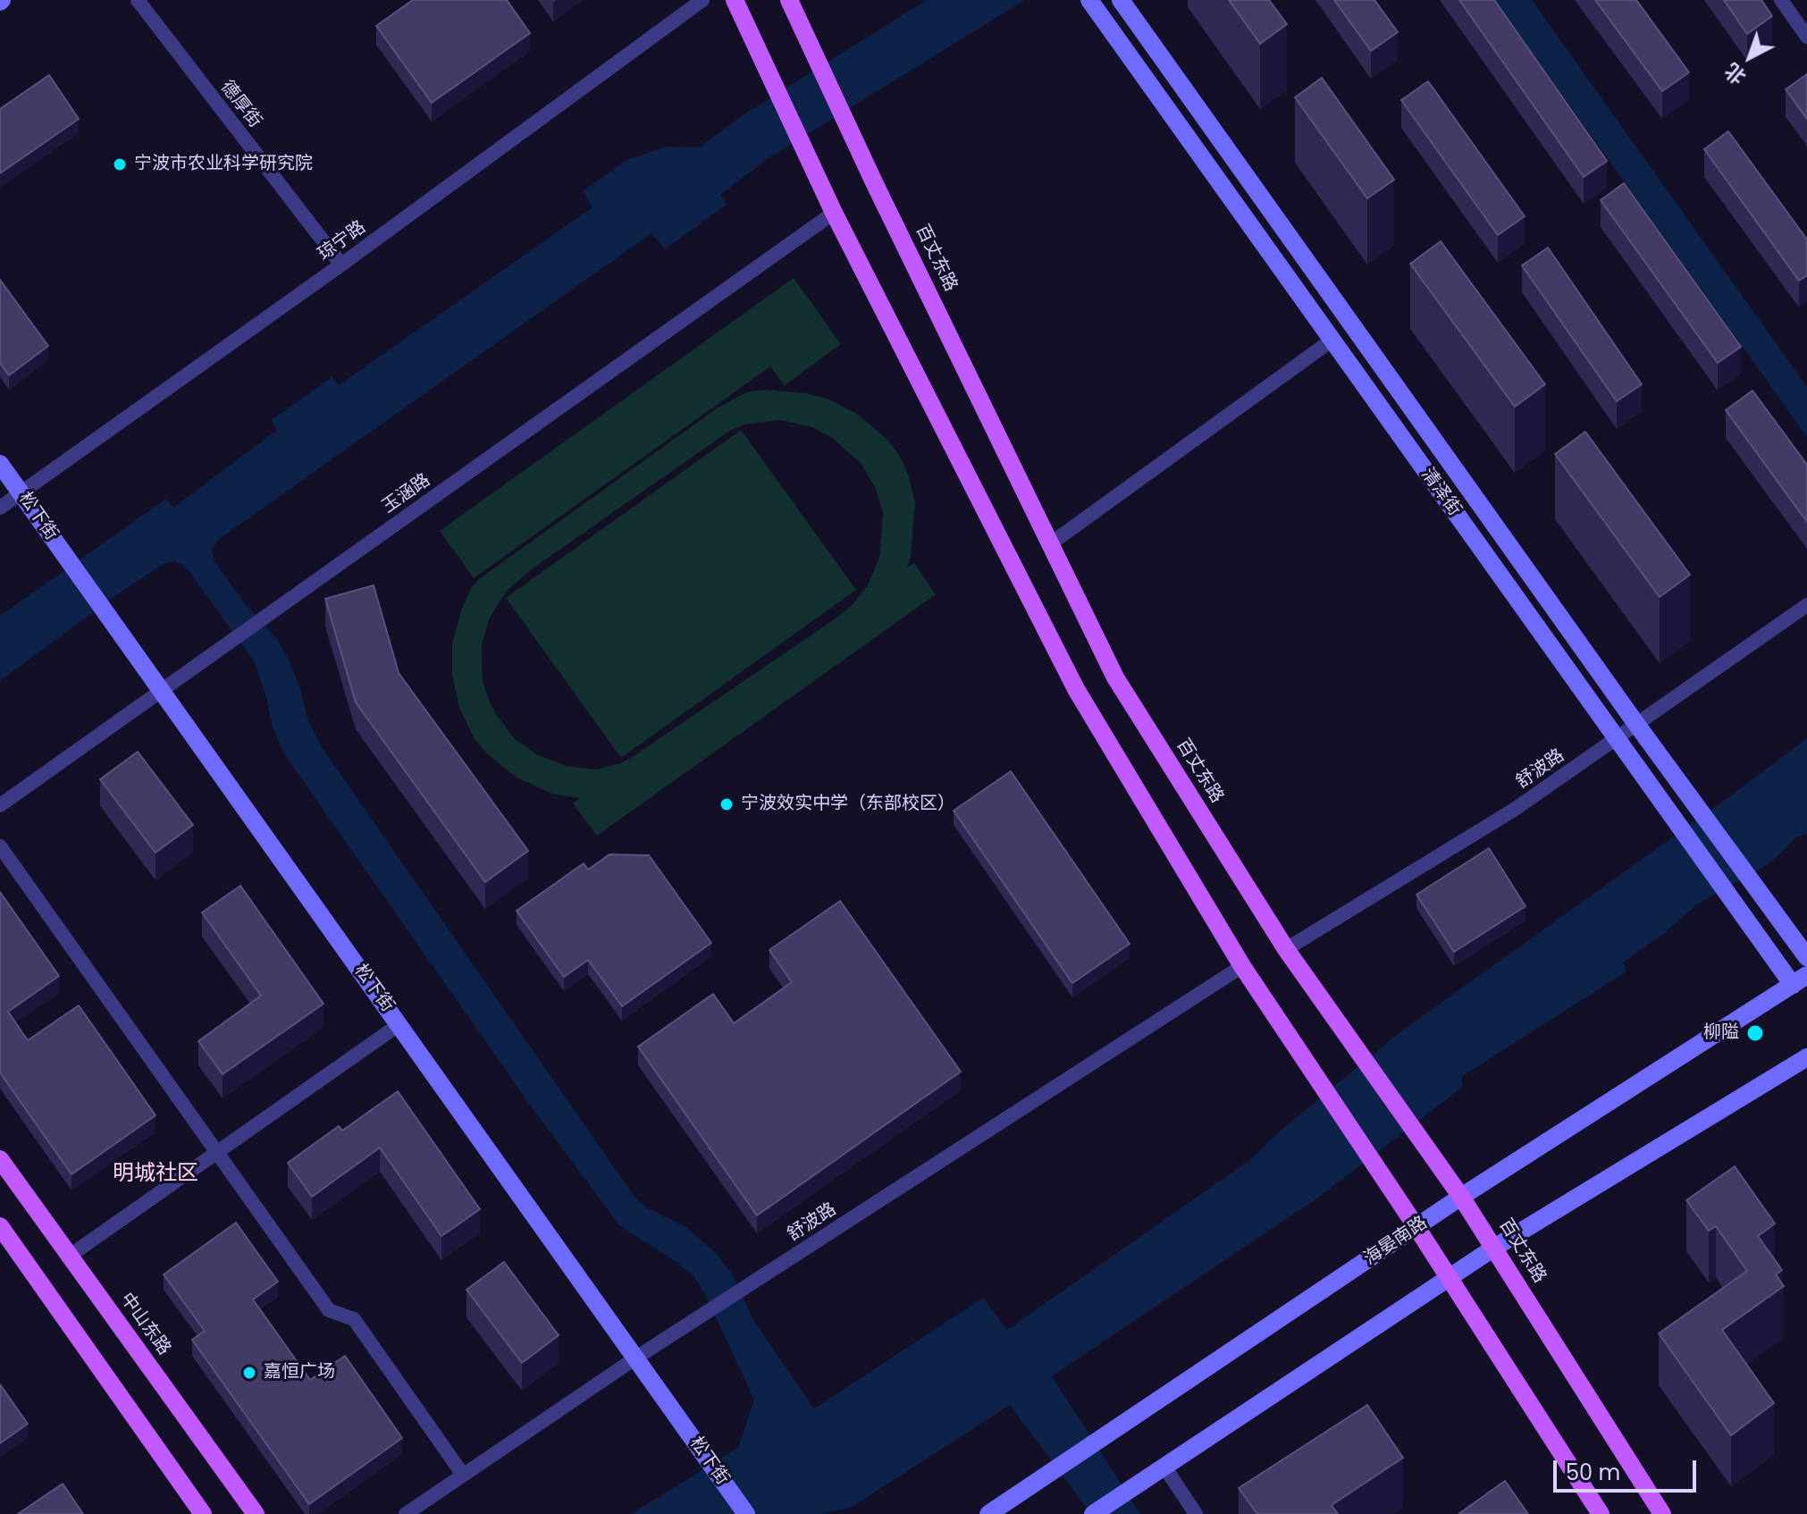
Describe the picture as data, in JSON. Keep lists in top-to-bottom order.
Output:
{
  "streets": {
    "main road": ["百丈东路", "中山东路"],
    "street": [
      "德厚街",
      "琼宁路",
      "清泽街",
      "玉涵路",
      "松下街",
      "舒波路",
      "海晏南路"
    ]
  },
  "crossings": [
    ["德厚街", "琼宁路"],
    ["琼宁路", "松下街"],
    ["百丈东路", "舒波路"],
    ["百丈东路", "海晏南路"],
    ["清泽街", "舒波路"],
    ["清泽街", "海晏南路"],
    ["玉涵路", "松下街"],
    ["松下街", "舒波路"]
  ],
  "districts": ["明城社区"],
  "places": [
    "宁波市农业科学研究院",
    "宁波效实中学（东部校区）",
    "柳隘",
    "嘉恒广场"
  ],
  "scale_bar": "50 m",
  "north": "bottom left"
}
